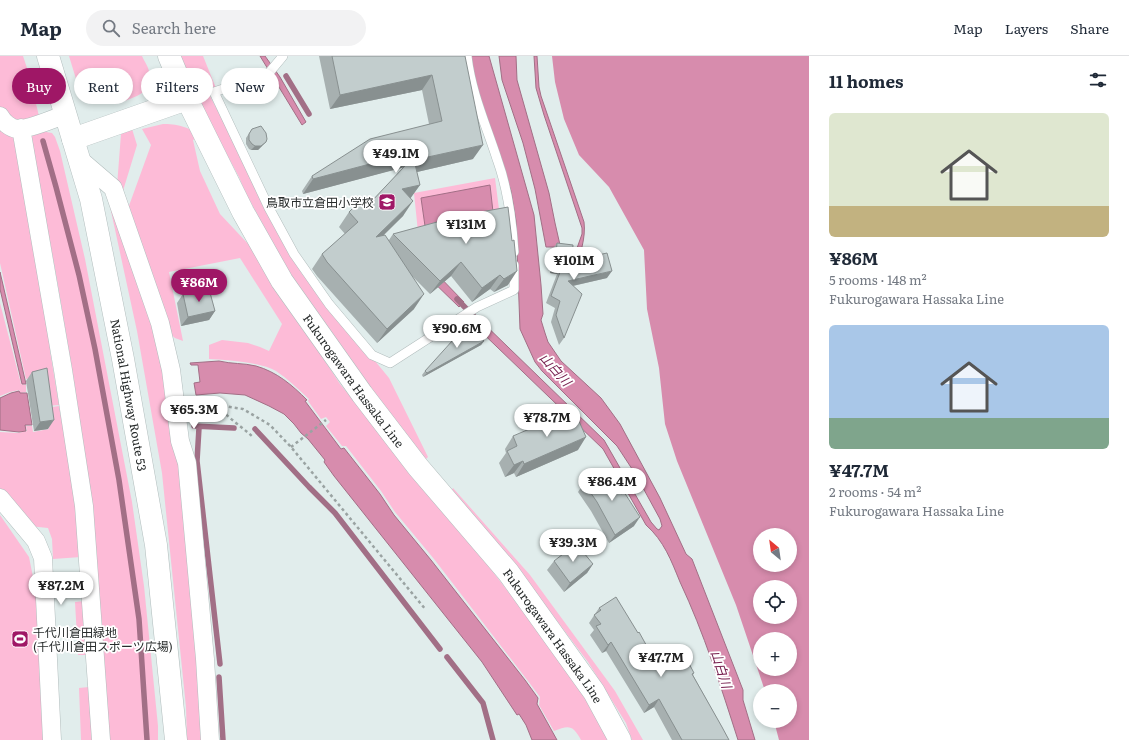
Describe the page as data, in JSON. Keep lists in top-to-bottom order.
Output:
{
  "streets": {
    "main road": ["Fukurogawara Hassaka Line", "National Highway Route 53"]
  },
  "water": ["山白川"],
  "places": {
    "school or university": ["鳥取市立倉田小学校"],
    "sports": ["千代川倉田緑地 (千代川倉田スポーツ広場)"]
  },
  "north": "top left",
  "page": {
    "header": "Map",
    "search": "Search here",
    "nav": ["Map", "Layers", "Share"],
    "heading": "11 homes",
    "chip": [
      "Buy",
      "Rent",
      "Filters",
      "New"
    ],
    "list": [
      {
        "name": "¥86M",
        "note": "5 rooms · 148 m² · Fukurogawara Hassaka Line"
      },
      {
        "name": "¥47.7M",
        "note": "2 rooms · 54 m² · Fukurogawara Hassaka Line"
      }
    ],
    "price": [
      "¥49.1M",
      "¥131M",
      "¥101M",
      "¥86M",
      "¥90.6M",
      "¥65.3M",
      "¥78.7M",
      "¥86.4M",
      "¥39.3M",
      "¥87.2M",
      "¥47.7M"
    ],
    "map_buttons": ["+", "−"]
  }
}
